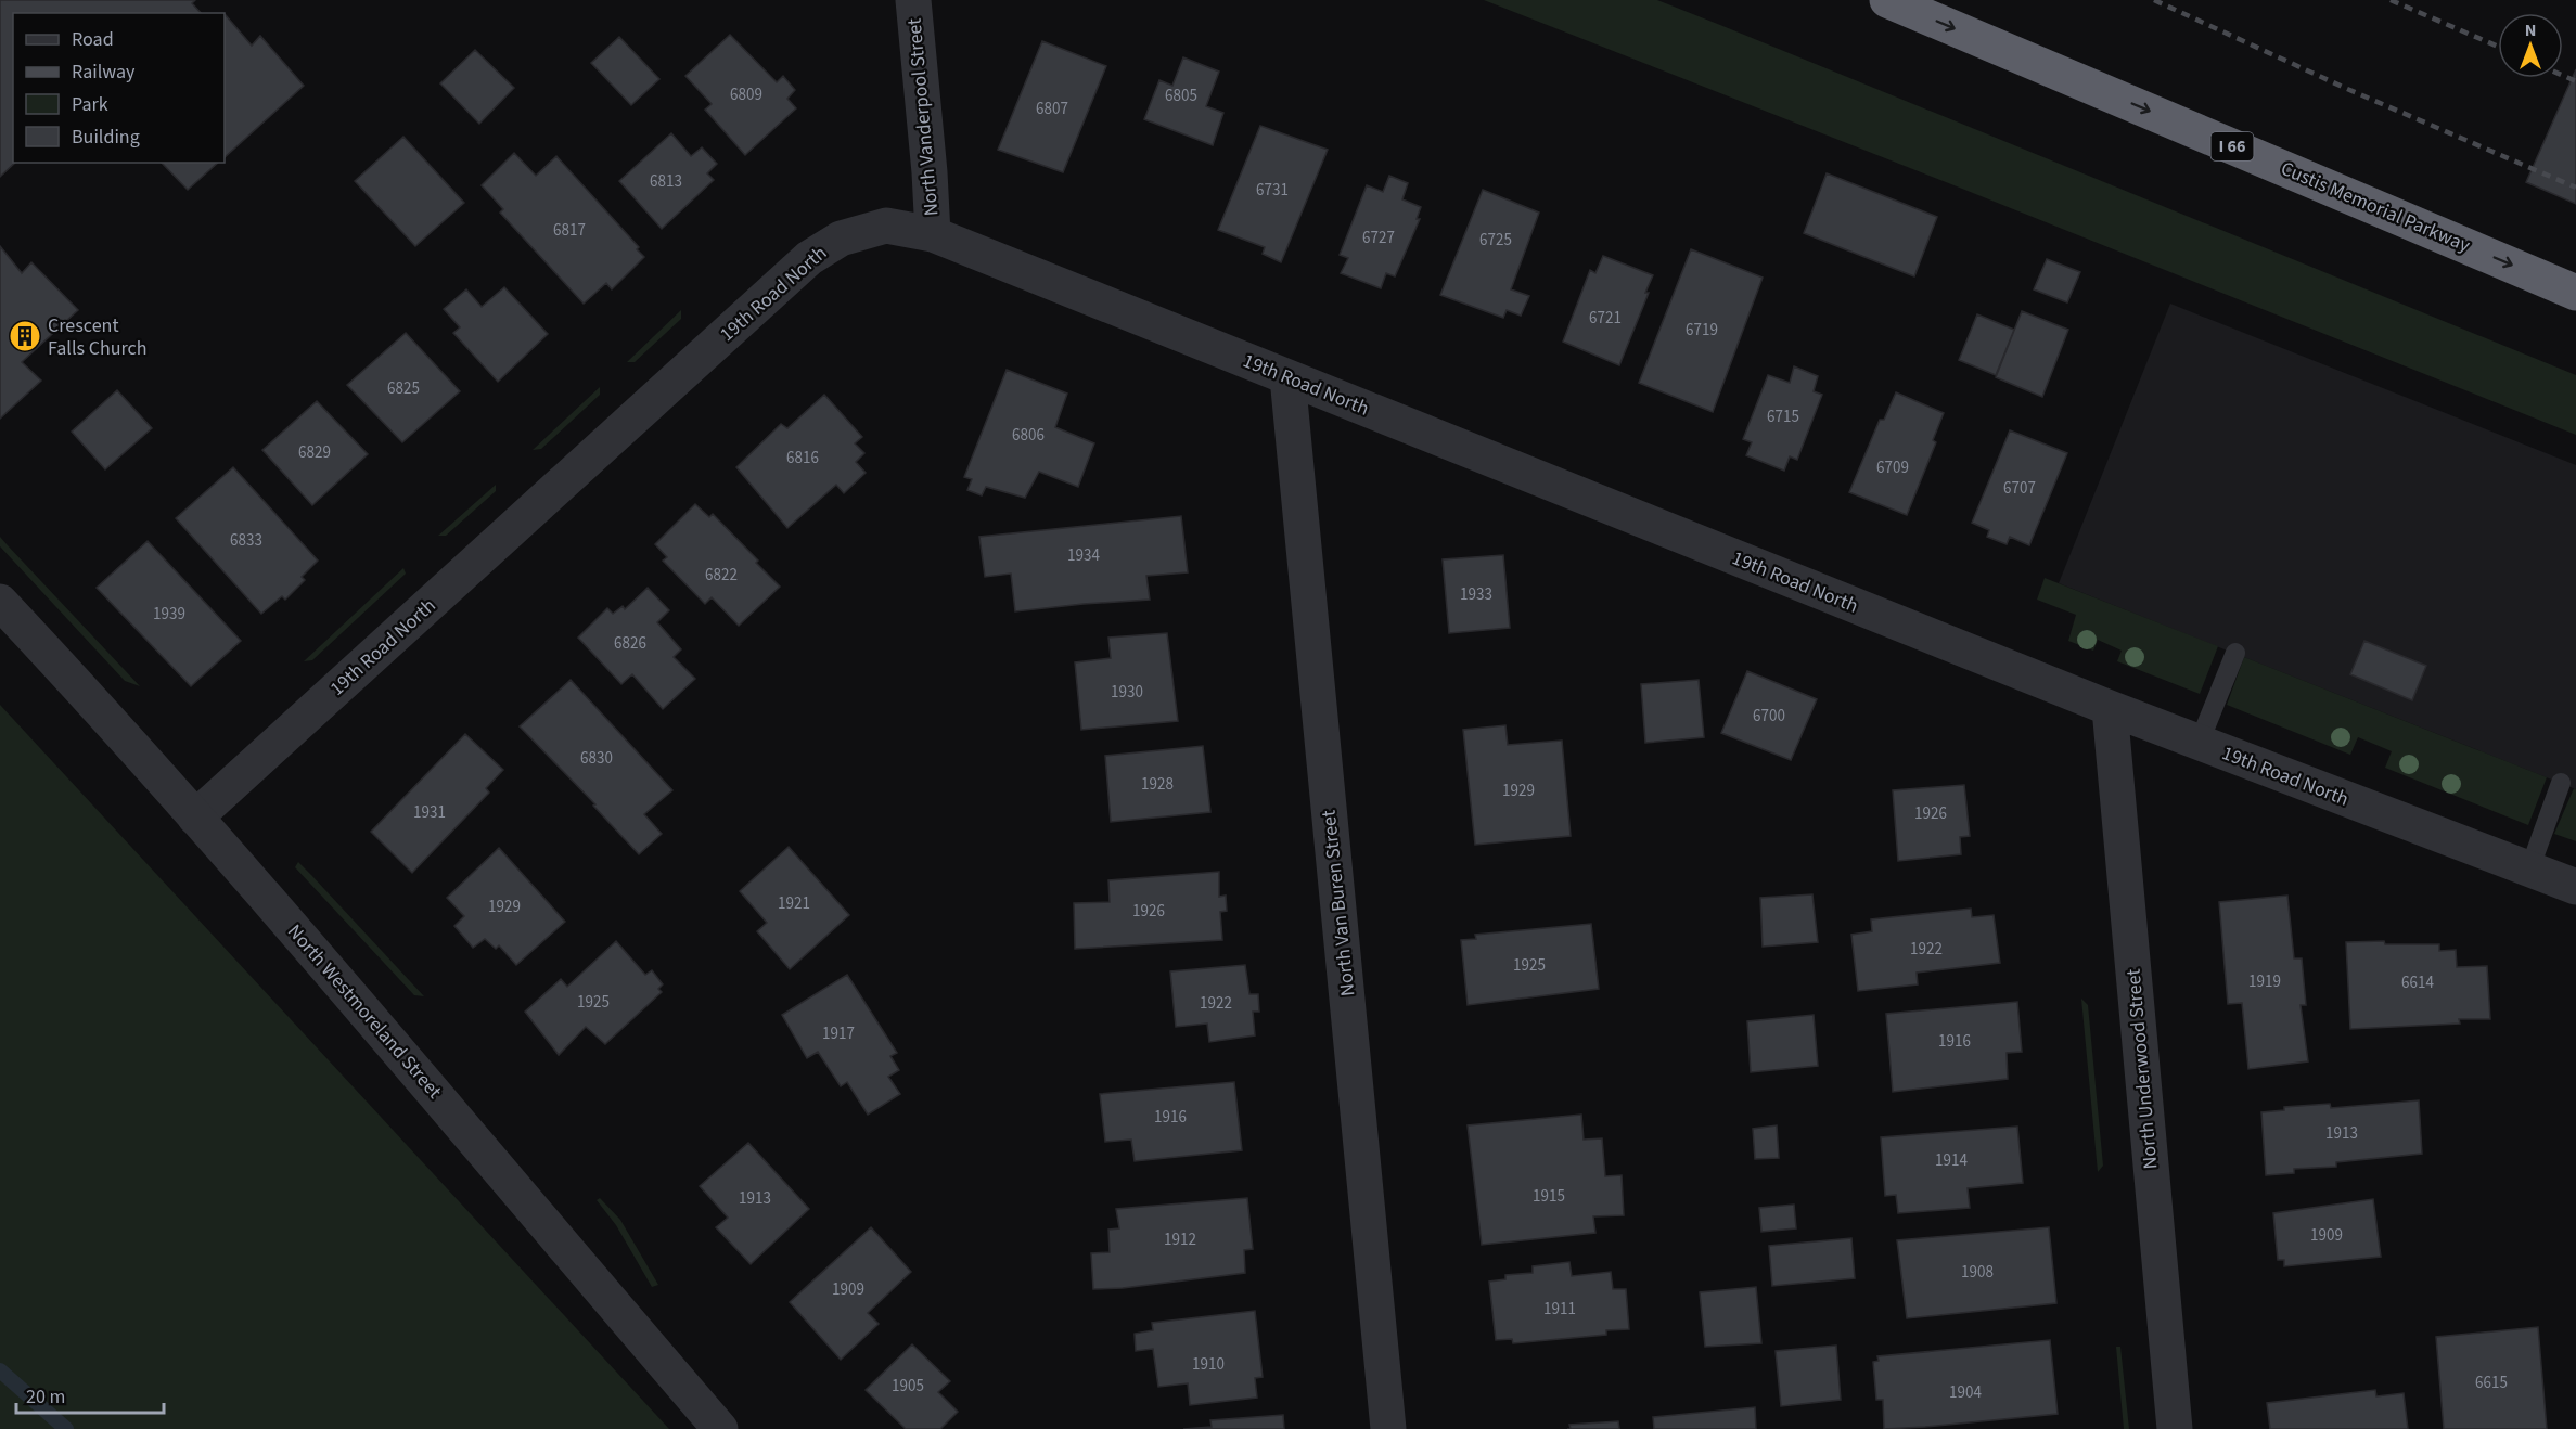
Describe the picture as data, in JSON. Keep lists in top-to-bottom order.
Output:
{
  "streets": {
    "highway": ["I 66", "Custis Memorial Parkway"],
    "street": [
      "North Vanderpool Street",
      "19th Road North",
      "North Van Buren Street",
      "North Westmoreland Street",
      "North Underwood Street"
    ]
  },
  "crossings": [
    ["North Vanderpool Street", "19th Road North"],
    ["19th Road North", "North Van Buren Street"],
    ["19th Road North", "North Westmoreland Street"],
    ["19th Road North", "North Underwood Street"]
  ],
  "one_way": ["Custis Memorial Parkway"],
  "places": {
    "building": ["Crescent Falls Church"]
  },
  "house_numbers": [
    "6809",
    "6805",
    "6807",
    "6813",
    "6731",
    "6817",
    "6727",
    "6725",
    "6721",
    "6719",
    "6825",
    "6715",
    "6806",
    "6829",
    "6816",
    "6709",
    "6707",
    "6833",
    "1934",
    "6822",
    "1933",
    "1939",
    "6826",
    "1930",
    "6700",
    "6830",
    "1928",
    "1929",
    "1931",
    "1926",
    "1921",
    "1929",
    "1926",
    "1922",
    "1925",
    "1919",
    "6614",
    "1925",
    "1922",
    "1917",
    "1916",
    "1916",
    "1913",
    "1914",
    "1915",
    "1913",
    "1909",
    "1912",
    "1908",
    "1909",
    "1911",
    "1910",
    "6615",
    "1905",
    "1904"
  ],
  "legend": [
    "Road",
    "Railway",
    "Park",
    "Building"
  ],
  "scale_bar": "20 m",
  "north": "top"
}
